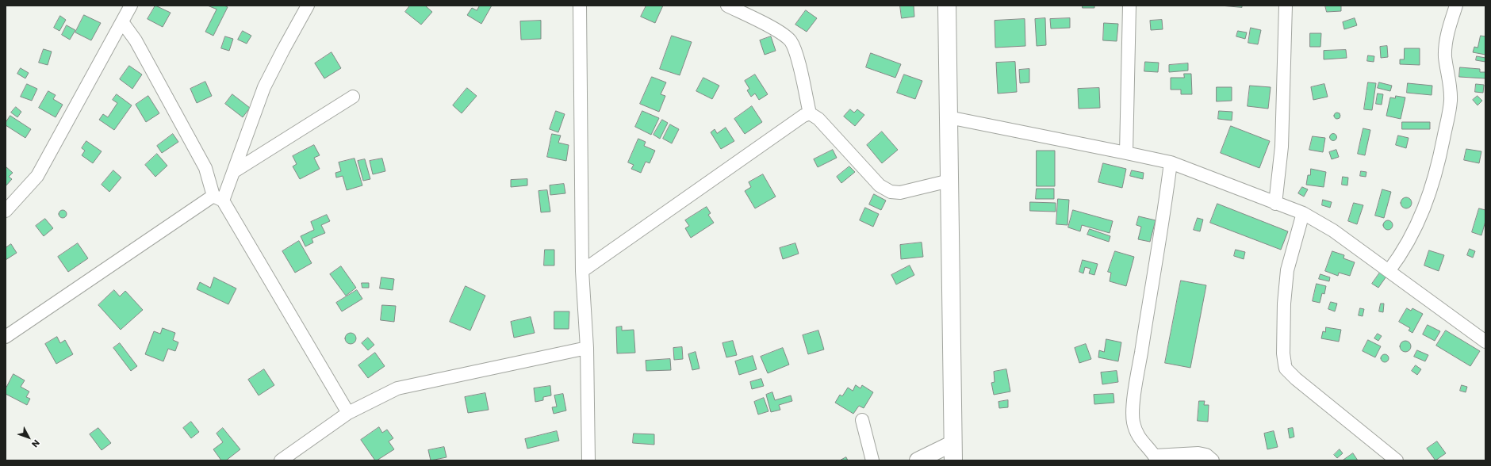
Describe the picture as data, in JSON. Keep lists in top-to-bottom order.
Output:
{
  "north": "bottom right"
}
